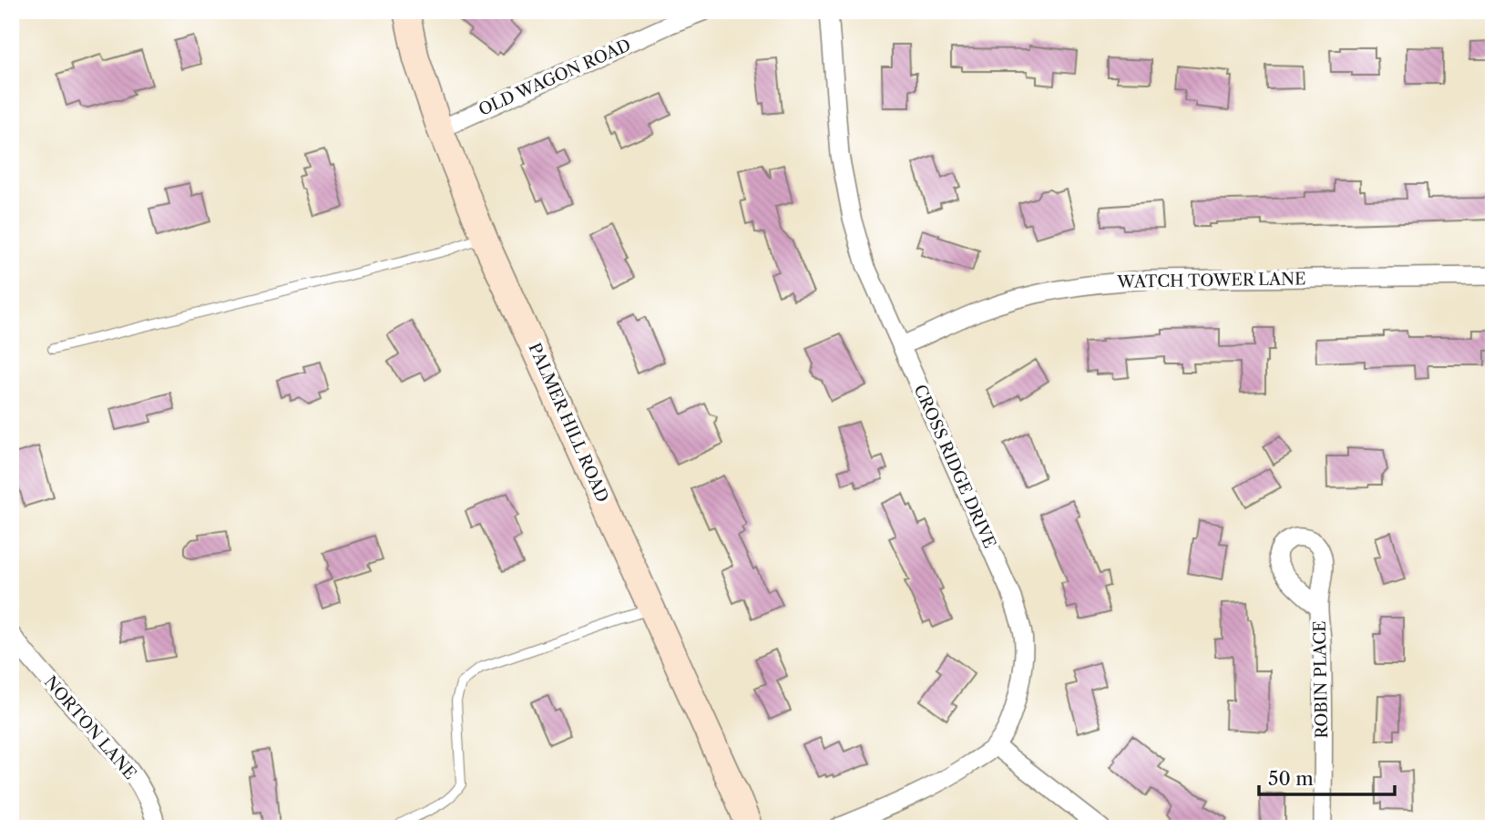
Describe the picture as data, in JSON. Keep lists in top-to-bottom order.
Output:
{
  "streets": {
    "main road": ["PALMER HILL ROAD"],
    "street": [
      "OLD WAGON ROAD",
      "WATCH TOWER LANE",
      "CROSS RIDGE DRIVE",
      "ROBIN PLACE",
      "NORTON LANE"
    ]
  },
  "crossings": [
    ["OLD WAGON ROAD", "PALMER HILL ROAD"],
    ["WATCH TOWER LANE", "CROSS RIDGE DRIVE"]
  ],
  "scale_bar": "50 m"
}
